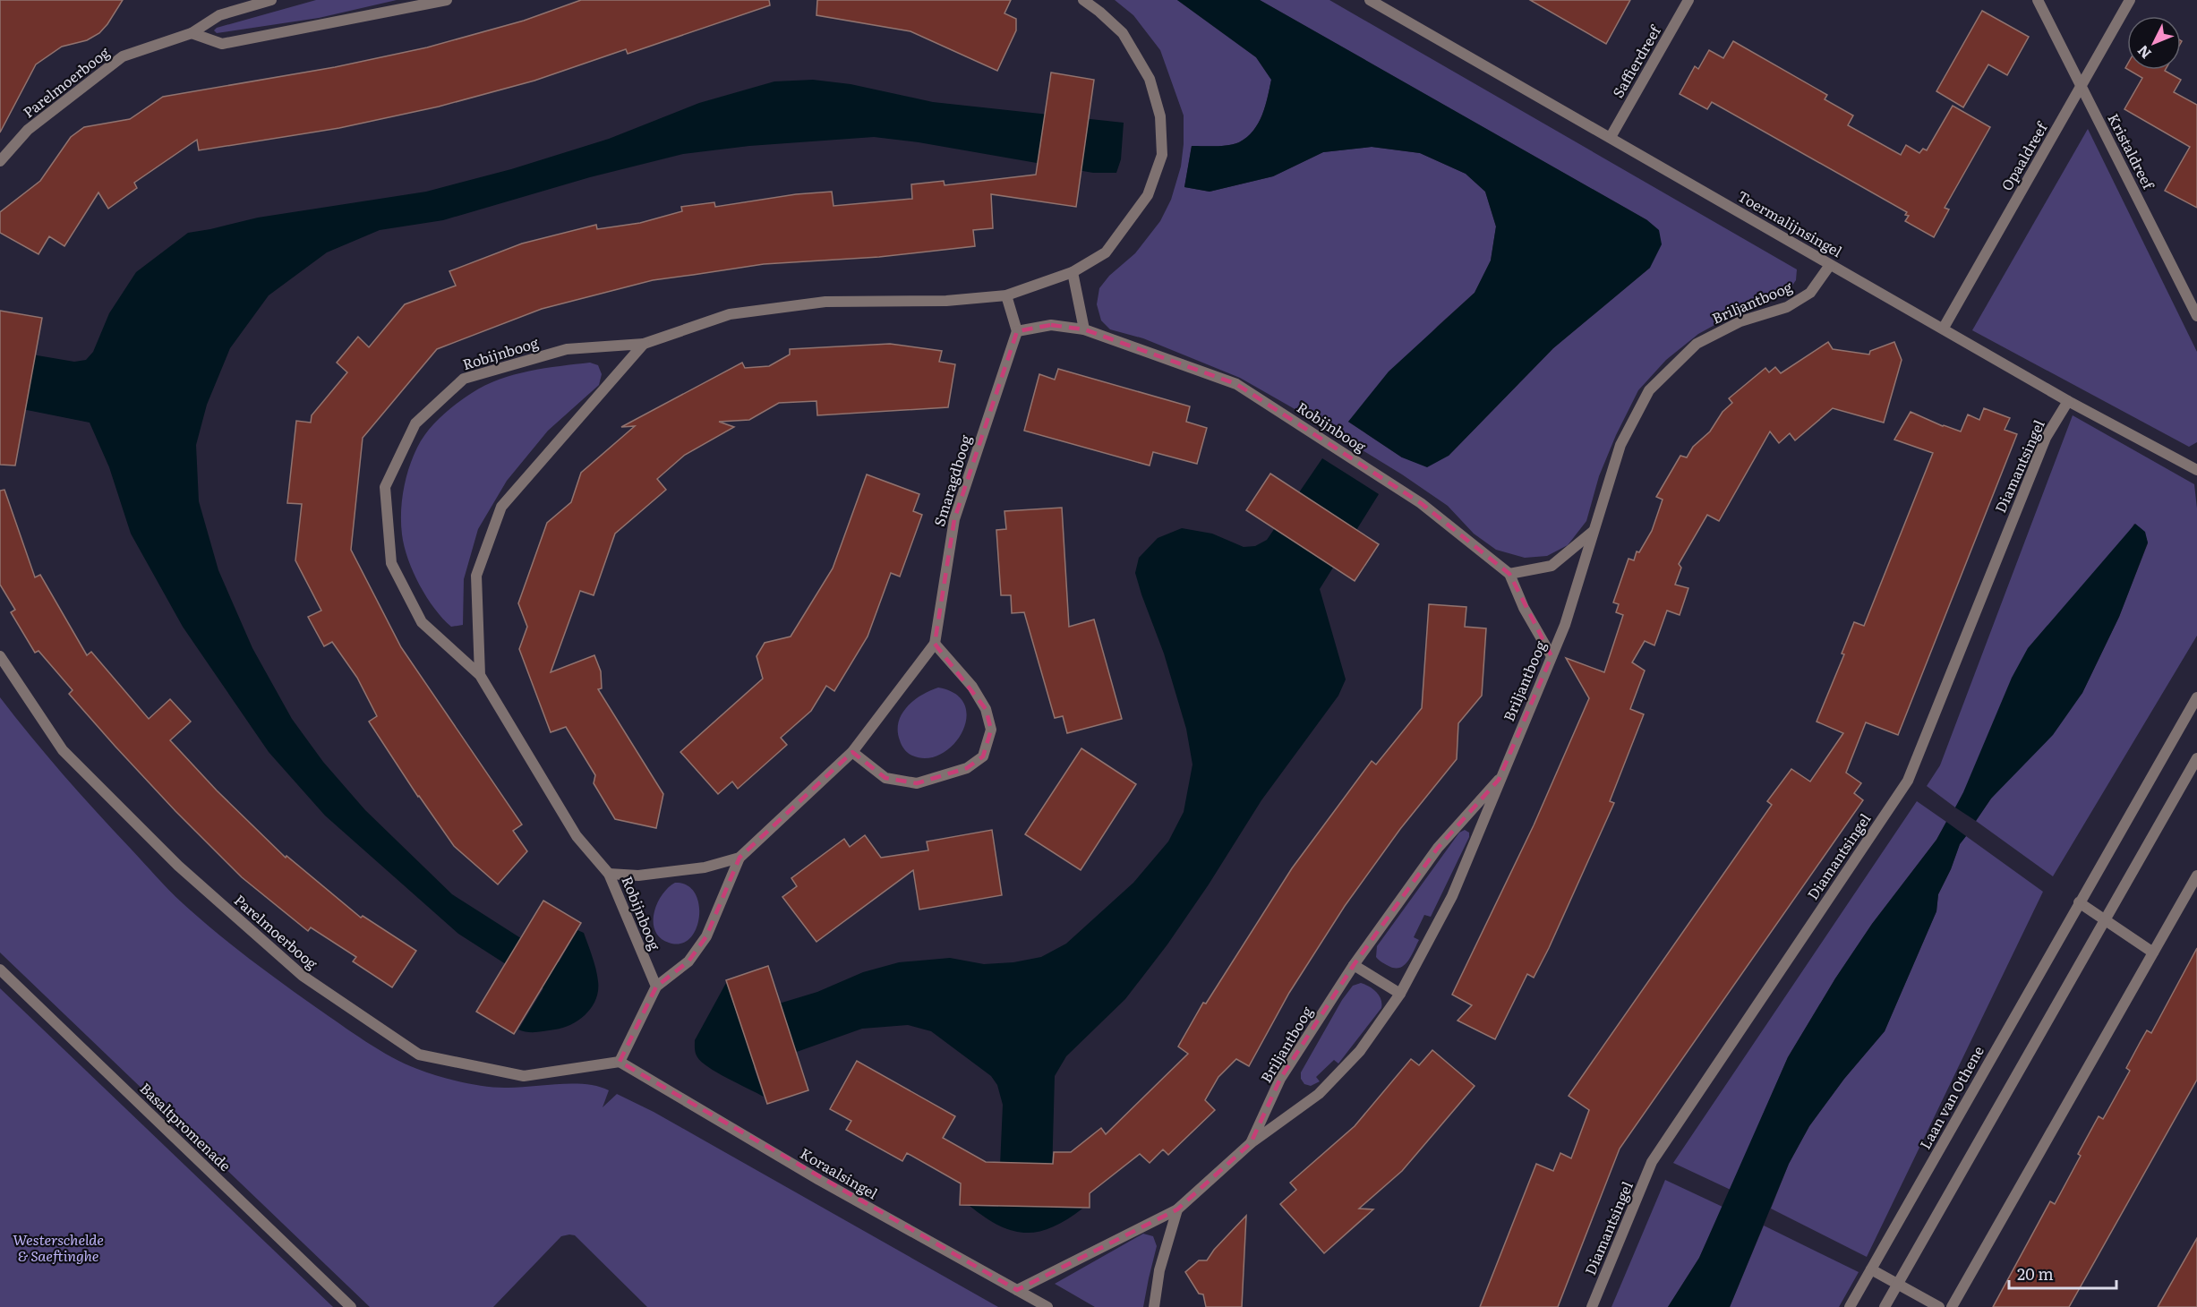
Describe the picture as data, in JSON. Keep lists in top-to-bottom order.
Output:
{
  "streets": {
    "street": [
      "Saffierdreef",
      "Parelmoerboog",
      "Kristaldreef",
      "Opaaldreef",
      "Toermalijnsingel",
      "Briljantboog",
      "Robijnboog",
      "Diamantsingel",
      "Smaragdboog",
      "Laan van Othene",
      "Basaltpromenade",
      "Koraalsingel"
    ]
  },
  "crossings": [
    ["Saffierdreef", "Toermalijnsingel"],
    ["Parelmoerboog", "Koraalsingel"],
    ["Kristaldreef", "Opaaldreef"],
    ["Opaaldreef", "Toermalijnsingel"],
    ["Toermalijnsingel", "Briljantboog"],
    ["Toermalijnsingel", "Diamantsingel"],
    ["Briljantboog", "Robijnboog"],
    ["Briljantboog", "Koraalsingel"],
    ["Robijnboog", "Smaragdboog"]
  ],
  "parks": ["Westerschelde & Saeftinghe"],
  "scale_bar": "20 m",
  "north": "bottom left"
}
